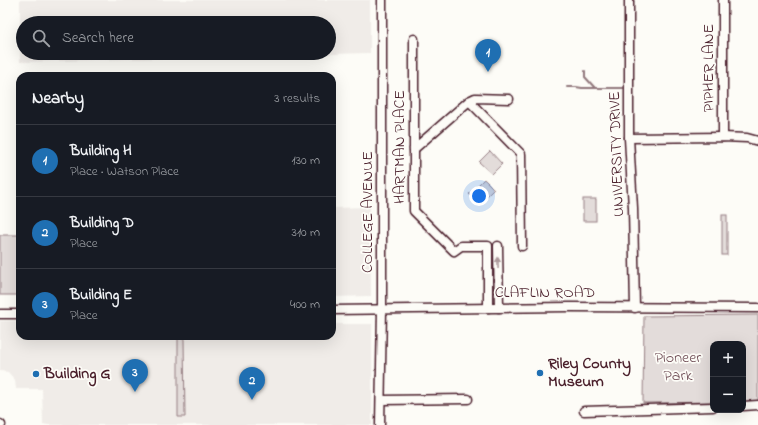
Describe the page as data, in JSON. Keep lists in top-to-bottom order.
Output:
{
  "streets": {
    "street": [
      "PIPHER LANE",
      "HARTMAN PLACE",
      "UNIVERSITY DRIVE",
      "COLLEGE AVENUE",
      "CLAFLIN ROAD"
    ]
  },
  "crossings": [
    ["HARTMAN PLACE", "CLAFLIN ROAD"],
    ["UNIVERSITY DRIVE", "CLAFLIN ROAD"],
    ["COLLEGE AVENUE", "CLAFLIN ROAD"]
  ],
  "parks": ["Pioneer Park"],
  "places": ["Riley County Museum", "Building G"],
  "page": {
    "search": "Search here",
    "pins": ["1", "3", "2"],
    "heading": ["Nearby", "3 results"],
    "list": [
      {
        "mark": "1",
        "name": "Building H",
        "note": "Place · Watson Place",
        "value": "130 m"
      },
      {
        "mark": "2",
        "name": "Building D",
        "note": "Place",
        "value": "310 m"
      },
      {
        "mark": "3",
        "name": "Building E",
        "note": "Place",
        "value": "400 m"
      }
    ],
    "map_buttons": ["+", "−"]
  }
}
